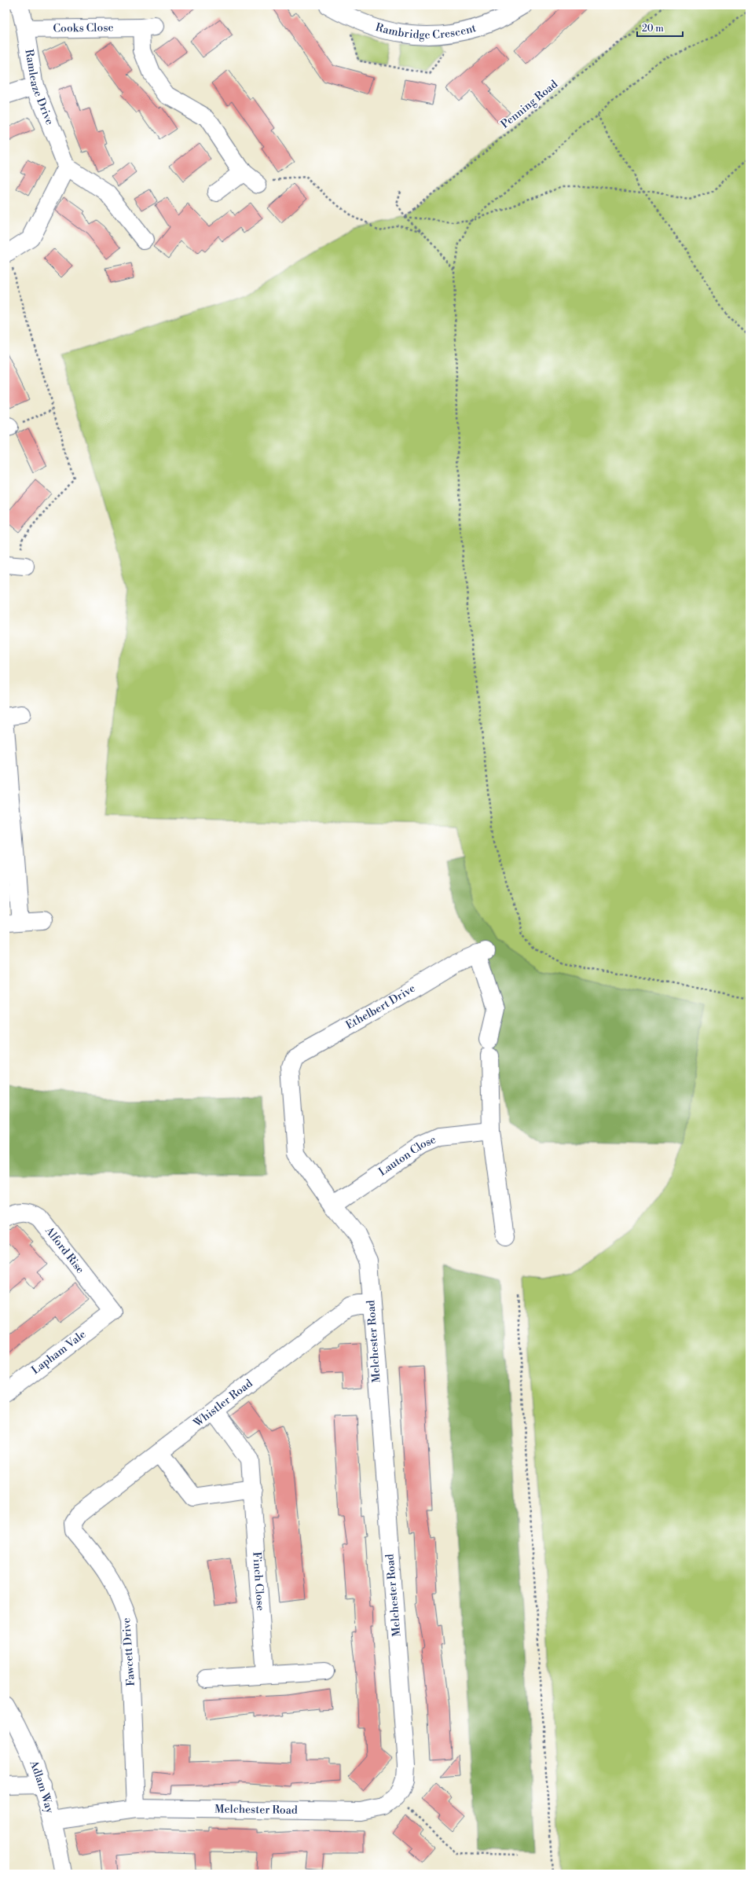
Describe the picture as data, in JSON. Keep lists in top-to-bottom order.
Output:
{
  "streets": {
    "street": [
      "Rambridge Crescent",
      "Cooks Close",
      "Ramleaze Drive",
      "Ethelbert Drive",
      "Lauton Close",
      "Alford Rise",
      "Melchester Road",
      "Lapham Vale",
      "Whistler Road",
      "Finch Close",
      "Fawcett Drive",
      "Adlam Way"
    ],
    "path": ["Penning Road"]
  },
  "crossings": [
    ["Cooks Close", "Ramleaze Drive"],
    ["Ethelbert Drive", "Lauton Close"],
    ["Ethelbert Drive", "Melchester Road"],
    ["Lauton Close", "Melchester Road"],
    ["Alford Rise", "Lapham Vale"],
    ["Melchester Road", "Whistler Road"],
    ["Melchester Road", "Fawcett Drive"],
    ["Melchester Road", "Adlam Way"],
    ["Whistler Road", "Finch Close"],
    ["Whistler Road", "Fawcett Drive"]
  ],
  "scale_bar": "20 m"
}
